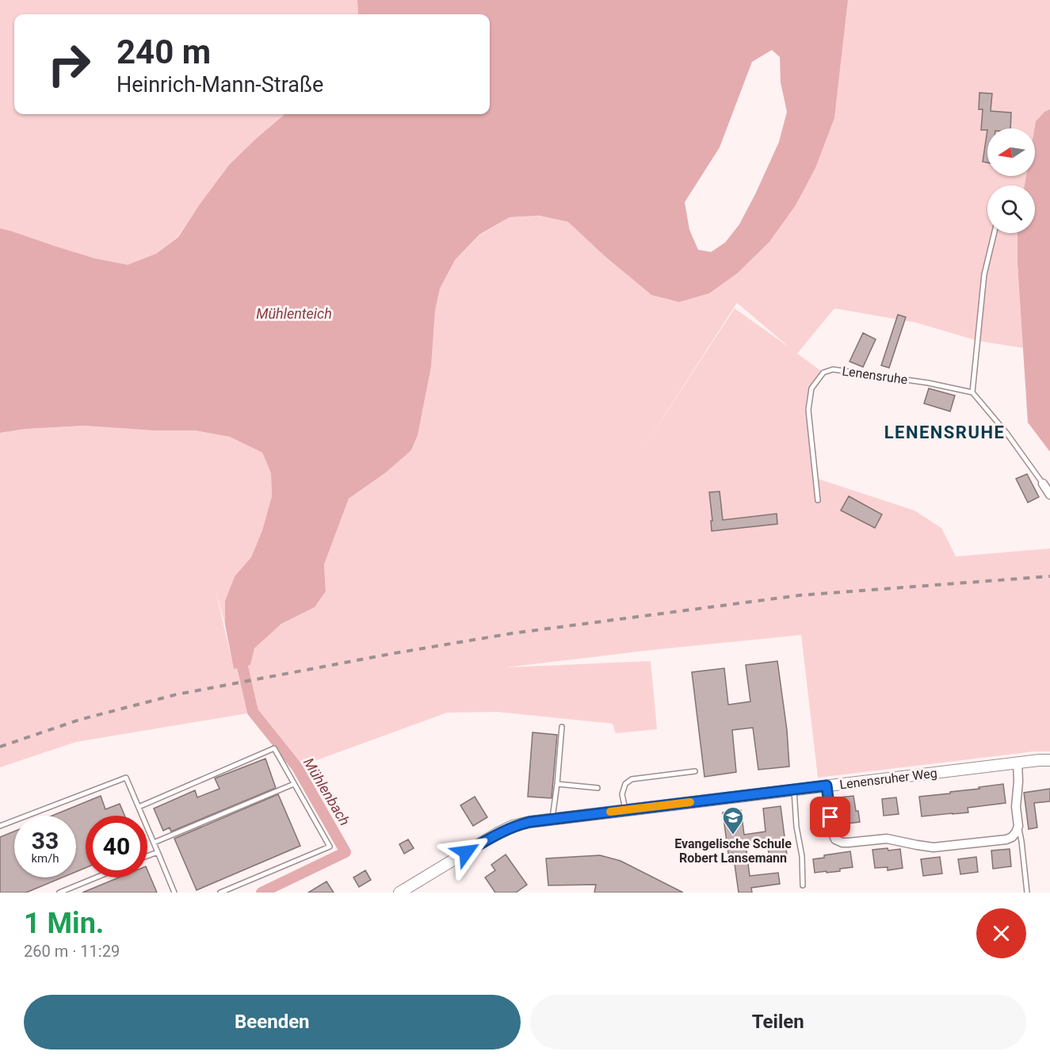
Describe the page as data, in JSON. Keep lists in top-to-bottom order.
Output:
{
  "streets": {
    "street": ["Lenensruher Weg"],
    "lane": ["Lenensruhe"]
  },
  "districts": ["LENENSRUHE"],
  "water": ["Mühlenteich", "Mühlenbach"],
  "places": {
    "school or university": ["Evangelische Schule Robert Lansemann"]
  },
  "north": "left",
  "page": {
    "turn": ["240 m", "Heinrich-Mann-Straße"],
    "speed": "33 km/h",
    "limit": "40",
    "heading": ["1 Min.", "260 m · 11:29"],
    "buttons": ["Beenden", "Teilen"]
  }
}
